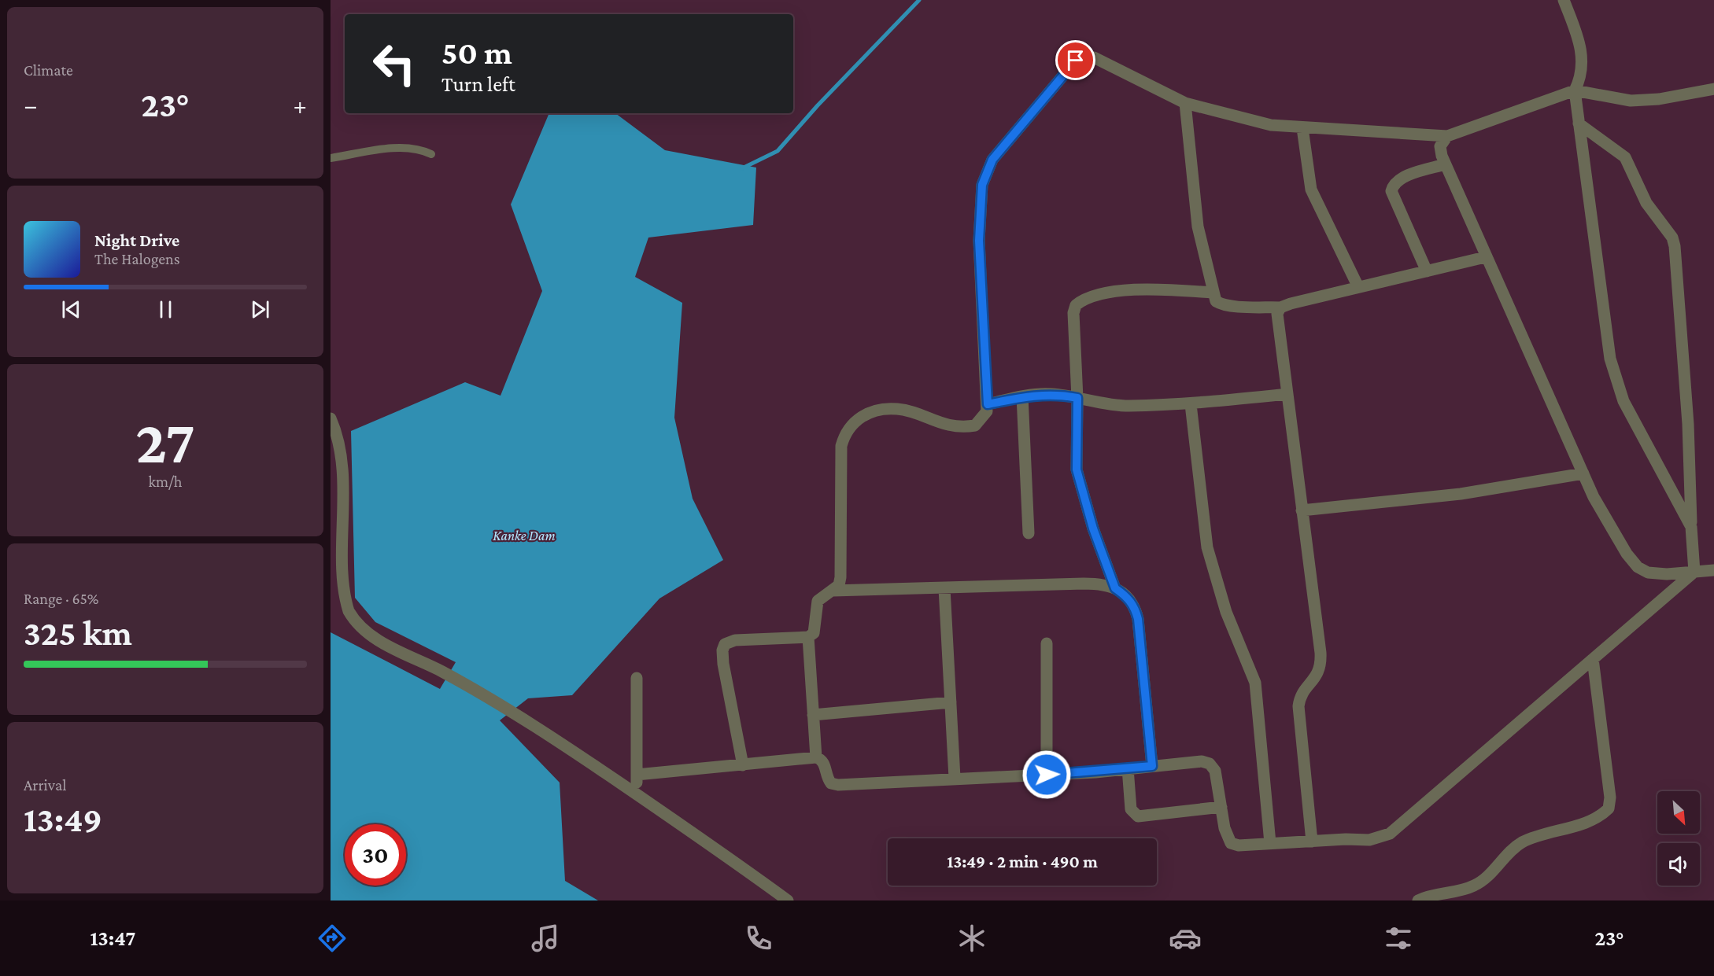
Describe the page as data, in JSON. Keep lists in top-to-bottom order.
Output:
{
  "water": ["Kanke Dam"],
  "north": "bottom right",
  "page": {
    "tile": [
      "Climate",
      ["27", "km/h"],
      ["Range · 65%", "325 km"],
      ["Arrival", "13:49"]
    ],
    "turn": ["50 m", "Turn left"],
    "heat": ["−", "23°", "+"],
    "song": ["Night Drive", "The Halogens"],
    "limit": "30",
    "trip": "13:49 · 2 min · 490 m",
    "tabs": ["13:47", "23°"]
  }
}
